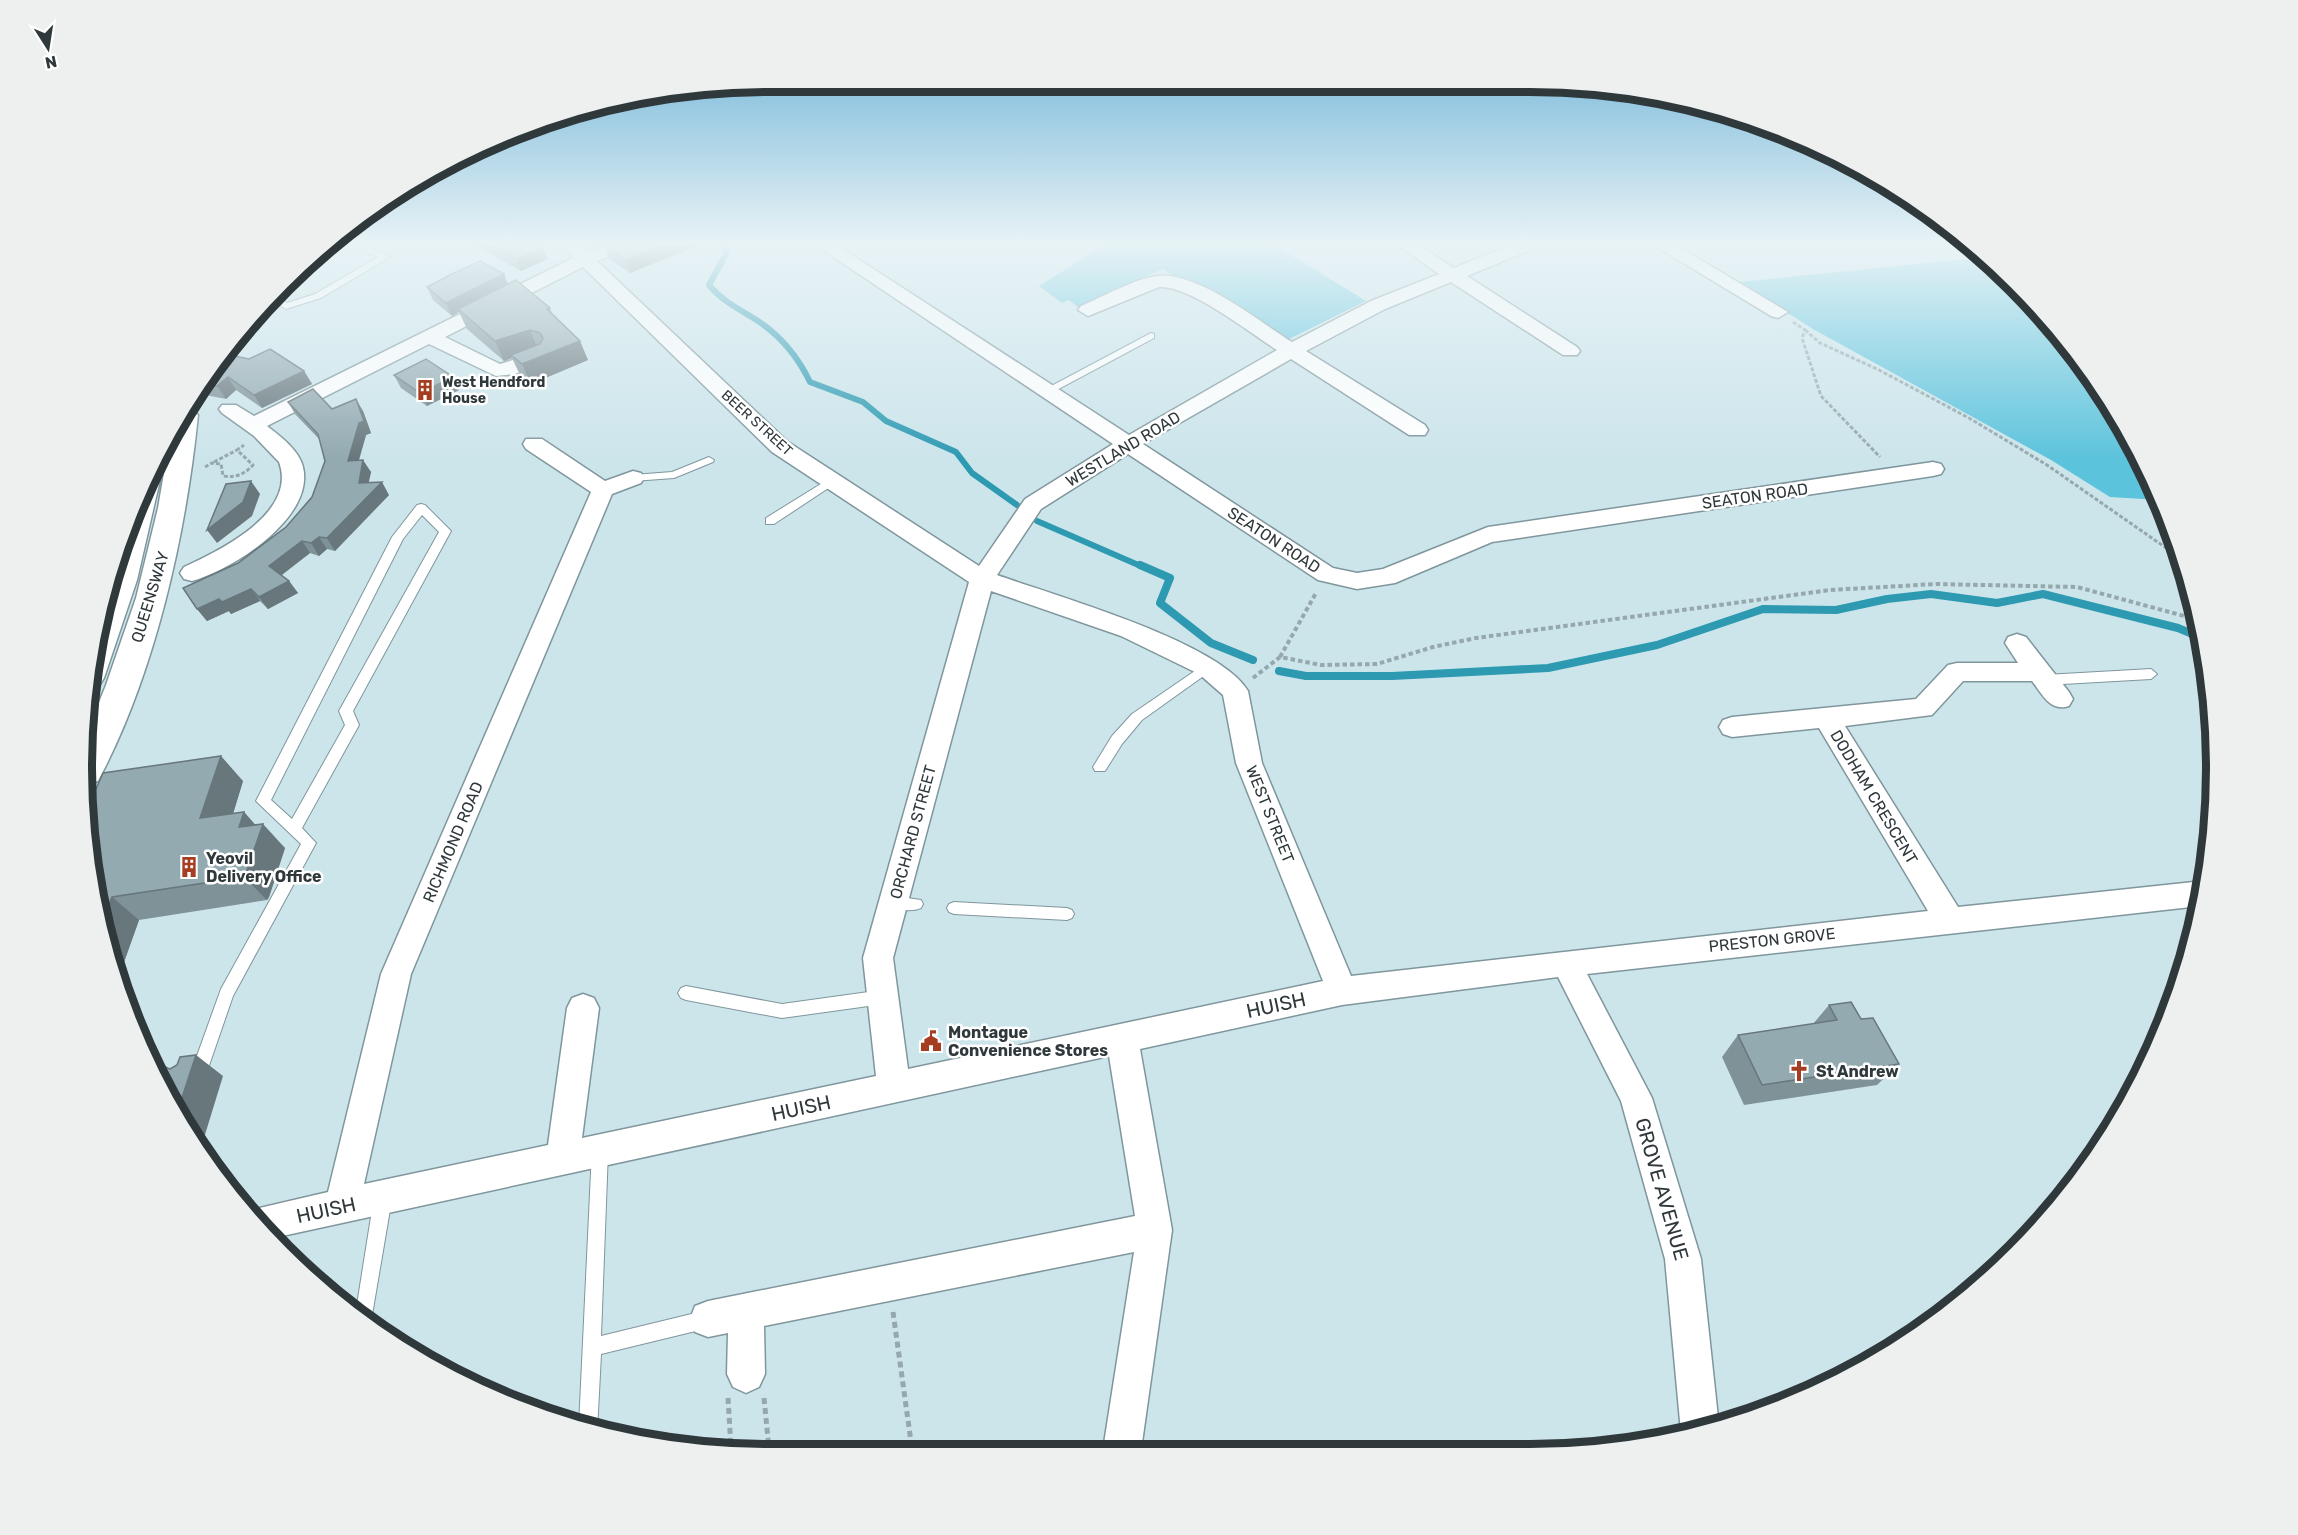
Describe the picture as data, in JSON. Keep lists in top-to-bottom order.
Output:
{
  "streets": {
    "highway": ["QUEENSWAY"],
    "street": [
      "BEER STREET",
      "WESTLAND ROAD",
      "SEATON ROAD",
      "DODHAM CRESCENT",
      "WEST STREET",
      "ORCHARD STREET",
      "RICHMOND ROAD",
      "PRESTON GROVE",
      "HUISH",
      "GROVE AVENUE"
    ]
  },
  "crossings": [
    ["BEER STREET", "WESTLAND ROAD"],
    ["BEER STREET", "ORCHARD STREET"],
    ["WESTLAND ROAD", "SEATON ROAD"],
    ["WESTLAND ROAD", "ORCHARD STREET"],
    ["DODHAM CRESCENT", "PRESTON GROVE"],
    ["WEST STREET", "PRESTON GROVE"],
    ["WEST STREET", "HUISH"],
    ["ORCHARD STREET", "HUISH"],
    ["RICHMOND ROAD", "HUISH"],
    ["PRESTON GROVE", "HUISH"],
    ["PRESTON GROVE", "GROVE AVENUE"]
  ],
  "places": {
    "building": ["West Hendford House", "Yeovil Delivery Office"],
    "public building": ["Montague Convenience Stores"],
    "church": ["St Andrew"]
  },
  "north": "bottom"
}
